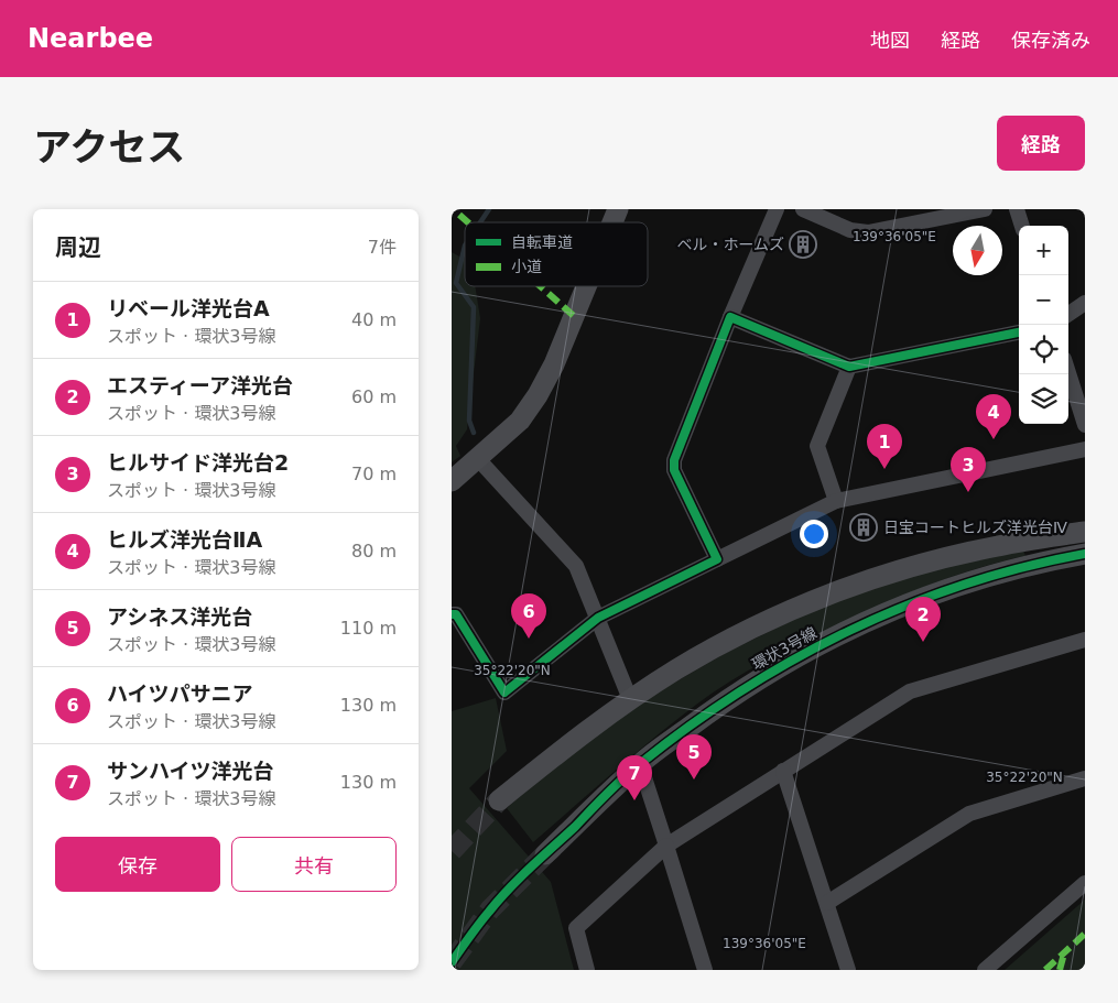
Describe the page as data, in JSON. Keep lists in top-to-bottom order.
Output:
{
  "streets": {
    "street": ["環状3号線"]
  },
  "places": {
    "building": ["ベル・ホームズ", "日宝コートヒルズ洋光台Ⅳ"]
  },
  "legend": ["自転車道", "小道"],
  "north": "bottom",
  "page": {
    "header": "Nearbee",
    "nav": ["地図", "経路", "保存済み"],
    "title": "アクセス",
    "buttons": [
      "経路",
      ["保存", "共有"]
    ],
    "heading": ["周辺", "7件"],
    "map_buttons": ["+", "−"],
    "list": [
      {
        "mark": "1",
        "name": "リベール洋光台A",
        "note": "スポット · 環状3号線",
        "value": "40 m"
      },
      {
        "mark": "2",
        "name": "エスティーア洋光台",
        "note": "スポット · 環状3号線",
        "value": "60 m"
      },
      {
        "mark": "3",
        "name": "ヒルサイド洋光台2",
        "note": "スポット · 環状3号線",
        "value": "70 m"
      },
      {
        "mark": "4",
        "name": "ヒルズ洋光台ⅡA",
        "note": "スポット · 環状3号線",
        "value": "80 m"
      },
      {
        "mark": "5",
        "name": "アシネス洋光台",
        "note": "スポット · 環状3号線",
        "value": "110 m"
      },
      {
        "mark": "6",
        "name": "ハイツパサニア",
        "note": "スポット · 環状3号線",
        "value": "130 m"
      },
      {
        "mark": "7",
        "name": "サンハイツ洋光台",
        "note": "スポット · 環状3号線",
        "value": "130 m"
      }
    ],
    "pins": [
      "4",
      "1",
      "3",
      "6",
      "2",
      "5",
      "7"
    ]
  },
  "coordinates": ["139°36'05\"E", "35°22'20\"N"]
}
